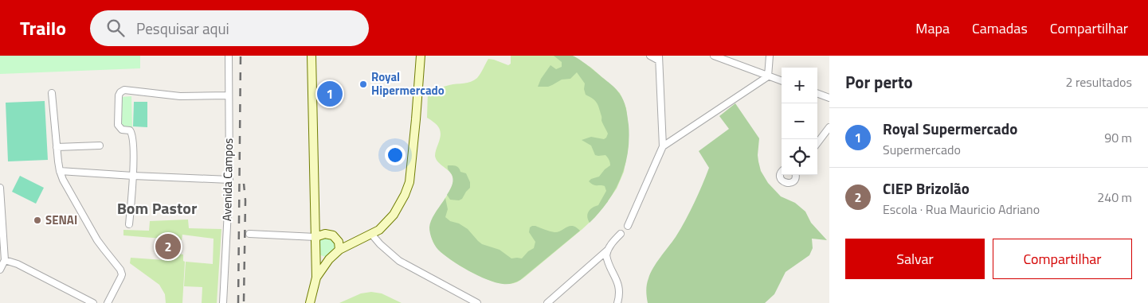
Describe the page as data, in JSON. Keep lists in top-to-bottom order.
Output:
{
  "streets": {
    "street": ["Avenida Campos"]
  },
  "districts": ["Bom Pastor"],
  "places": ["Royal Hipermercado", "SENAI"],
  "page": {
    "header": "Trailo",
    "search": "Pesquisar aqui",
    "nav": ["Mapa", "Camadas", "Compartilhar"],
    "heading": ["Por perto", "2 resultados"],
    "map_buttons": ["+", "−"],
    "pins": ["1", "2"],
    "list": [
      {
        "mark": "1",
        "name": "Royal Supermercado",
        "note": "Supermercado",
        "value": "90 m"
      },
      {
        "mark": "2",
        "name": "CIEP Brizolão",
        "note": "Escola · Rua Mauricio Adriano",
        "value": "240 m"
      }
    ],
    "buttons": ["Salvar", "Compartilhar"]
  }
}
